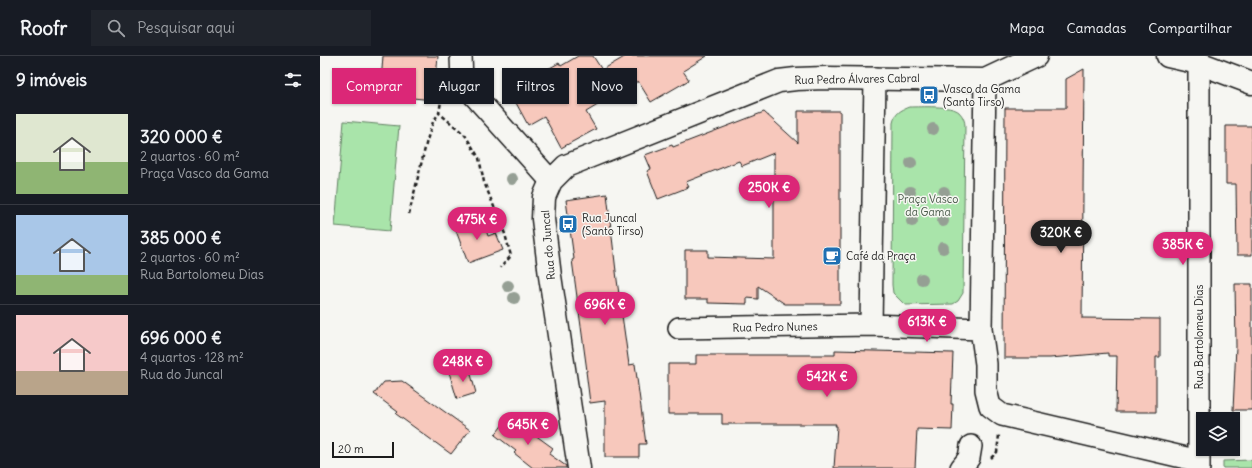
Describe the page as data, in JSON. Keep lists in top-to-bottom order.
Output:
{
  "streets": {
    "street": [
      "Rua Pedro Álvares Cabral",
      "Rua do Juncal",
      "Rua Pedro Nunes",
      "Rua Bartolomeu Dias"
    ]
  },
  "crossings": [
    ["Rua Pedro Álvares Cabral", "Rua do Juncal"]
  ],
  "parks": ["Praça Vasco da Gama"],
  "places": {
    "bus stop": ["Vasco da Gama (Santo Tirso)", "Rua Juncal (Santo Tirso)"],
    "cafe": ["Café da Praça"]
  },
  "scale_bar": "20 m",
  "page": {
    "header": "Roofr",
    "search": "Pesquisar aqui",
    "nav": ["Mapa", "Camadas", "Compartilhar"],
    "heading": "9 imóveis",
    "chip": [
      "Comprar",
      "Alugar",
      "Filtros",
      "Novo"
    ],
    "list": [
      {
        "name": "320 000 €",
        "note": "2 quartos · 60 m² · Praça Vasco da Gama"
      },
      {
        "name": "385 000 €",
        "note": "2 quartos · 60 m² · Rua Bartolomeu Dias"
      },
      {
        "name": "696 000 €",
        "note": "4 quartos · 128 m² · Rua do Juncal"
      }
    ],
    "price": [
      "250K €",
      "475K €",
      "320K €",
      "385K €",
      "696K €",
      "613K €",
      "248K €",
      "542K €",
      "645K €"
    ],
    "scale": "20 m"
  }
}
